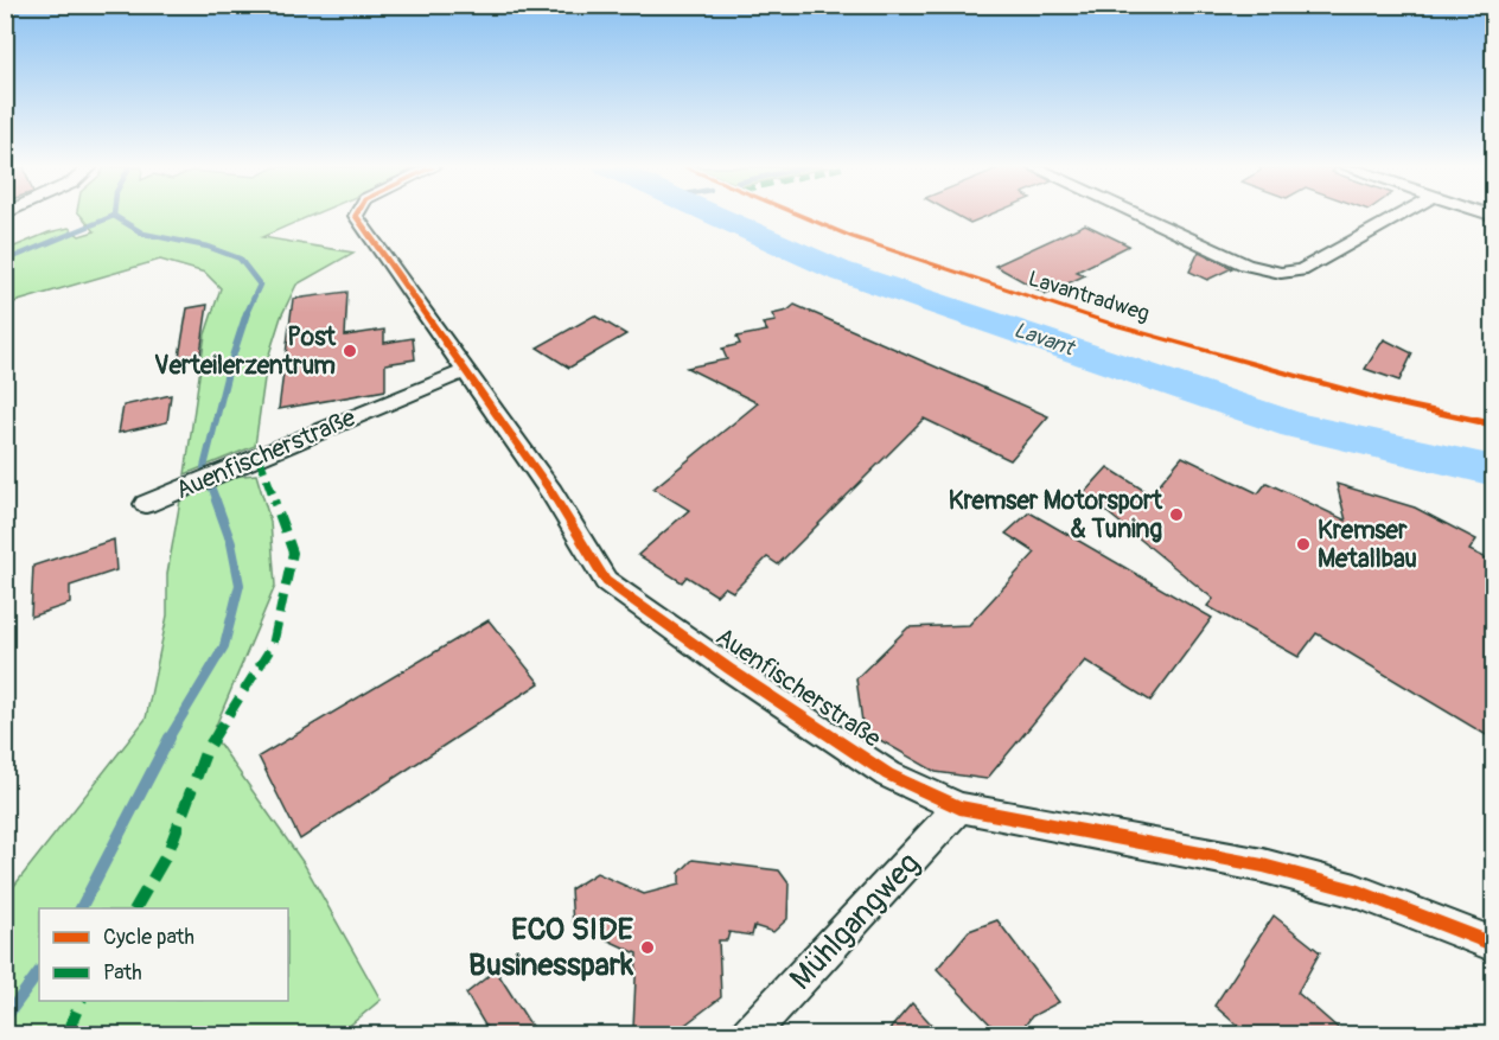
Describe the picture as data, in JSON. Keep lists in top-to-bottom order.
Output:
{
  "streets": {
    "street": ["Auenfischerstraße", "Mühlgangweg"],
    "cycle path": ["Lavantradweg"]
  },
  "crossings": [
    ["Auenfischerstraße", "Mühlgangweg"]
  ],
  "water": ["Lavant"],
  "places": [
    "Post Verteilerzentrum",
    "Kremser Motorsport & Tuning",
    "Kremser Metallbau",
    "ECO SIDE Businesspark"
  ],
  "legend": ["Cycle path", "Path"]
}
